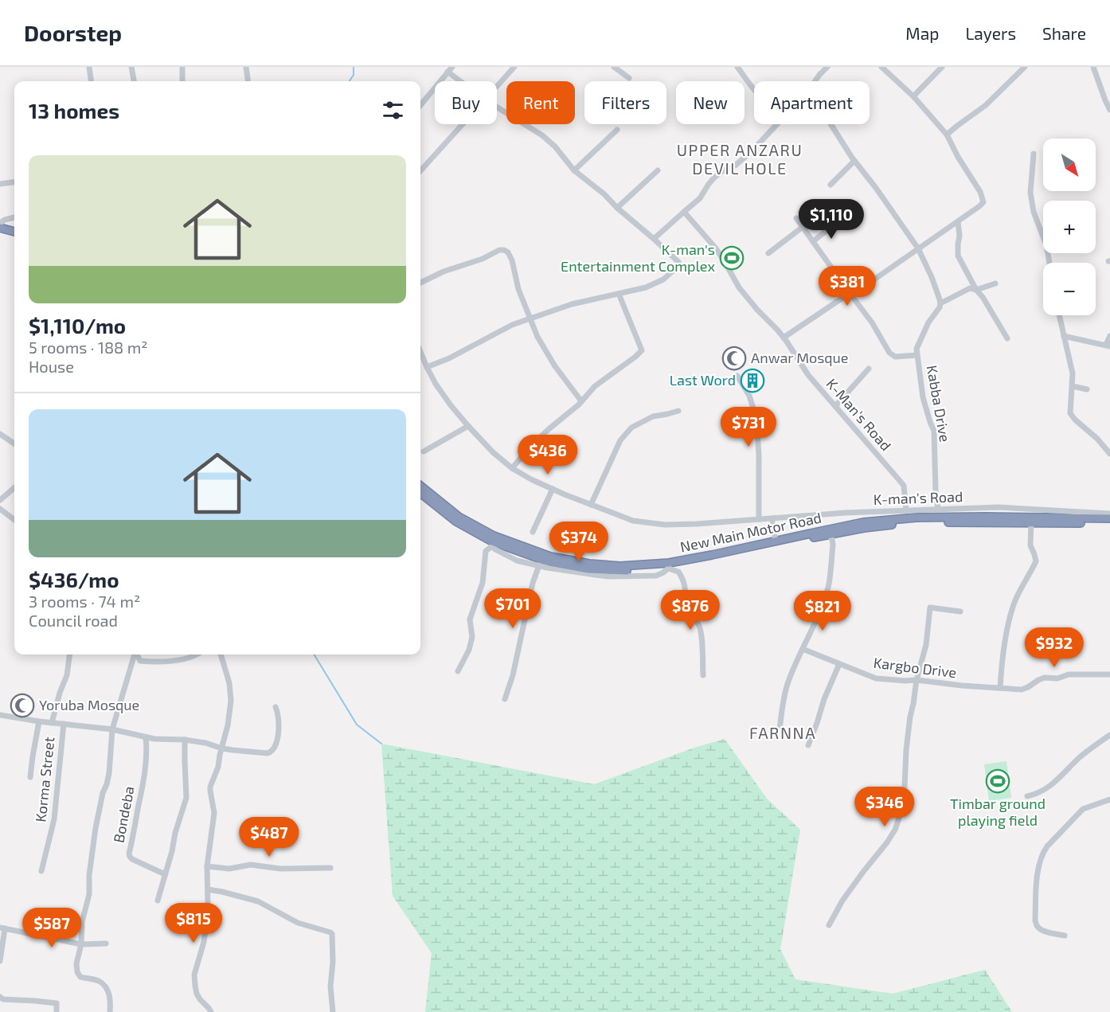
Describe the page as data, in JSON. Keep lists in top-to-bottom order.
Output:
{
  "streets": {
    "highway": ["New Main Motor Road"],
    "street": [
      "Kabba Drive",
      "K-Man's Road",
      "K-man's Road",
      "Kargbo Drive",
      "Korma Street",
      "Bondeba"
    ]
  },
  "crossings": [
    ["Kabba Drive", "K-man's Road"],
    ["K-Man's Road", "K-man's Road"],
    ["K-man's Road", "New Main Motor Road"]
  ],
  "districts": ["UPPER ANZARU DEVIL HOLE", "FARNNA"],
  "places": {
    "sports": ["K-man's Entertainment Complex", "Timbar ground playing field"],
    "mosque": ["Anwar Mosque", "Yoruba Mosque"],
    "building": ["Last Word"]
  },
  "north": "bottom right",
  "page": {
    "header": "Doorstep",
    "nav": ["Map", "Layers", "Share"],
    "chip": [
      "Buy",
      "Rent",
      "Filters",
      "New",
      "Apartment"
    ],
    "heading": "13 homes",
    "map_buttons": ["+", "−"],
    "list": [
      {
        "name": "$1,110/mo",
        "note": "5 rooms · 188 m² · House"
      },
      {
        "name": "$436/mo",
        "note": "3 rooms · 74 m² · Council road"
      }
    ],
    "price": [
      "$1,110",
      "$381",
      "$731",
      "$436",
      "$374",
      "$701",
      "$876",
      "$821",
      "$932",
      "$346",
      "$487",
      "$815",
      "$587"
    ]
  }
}
